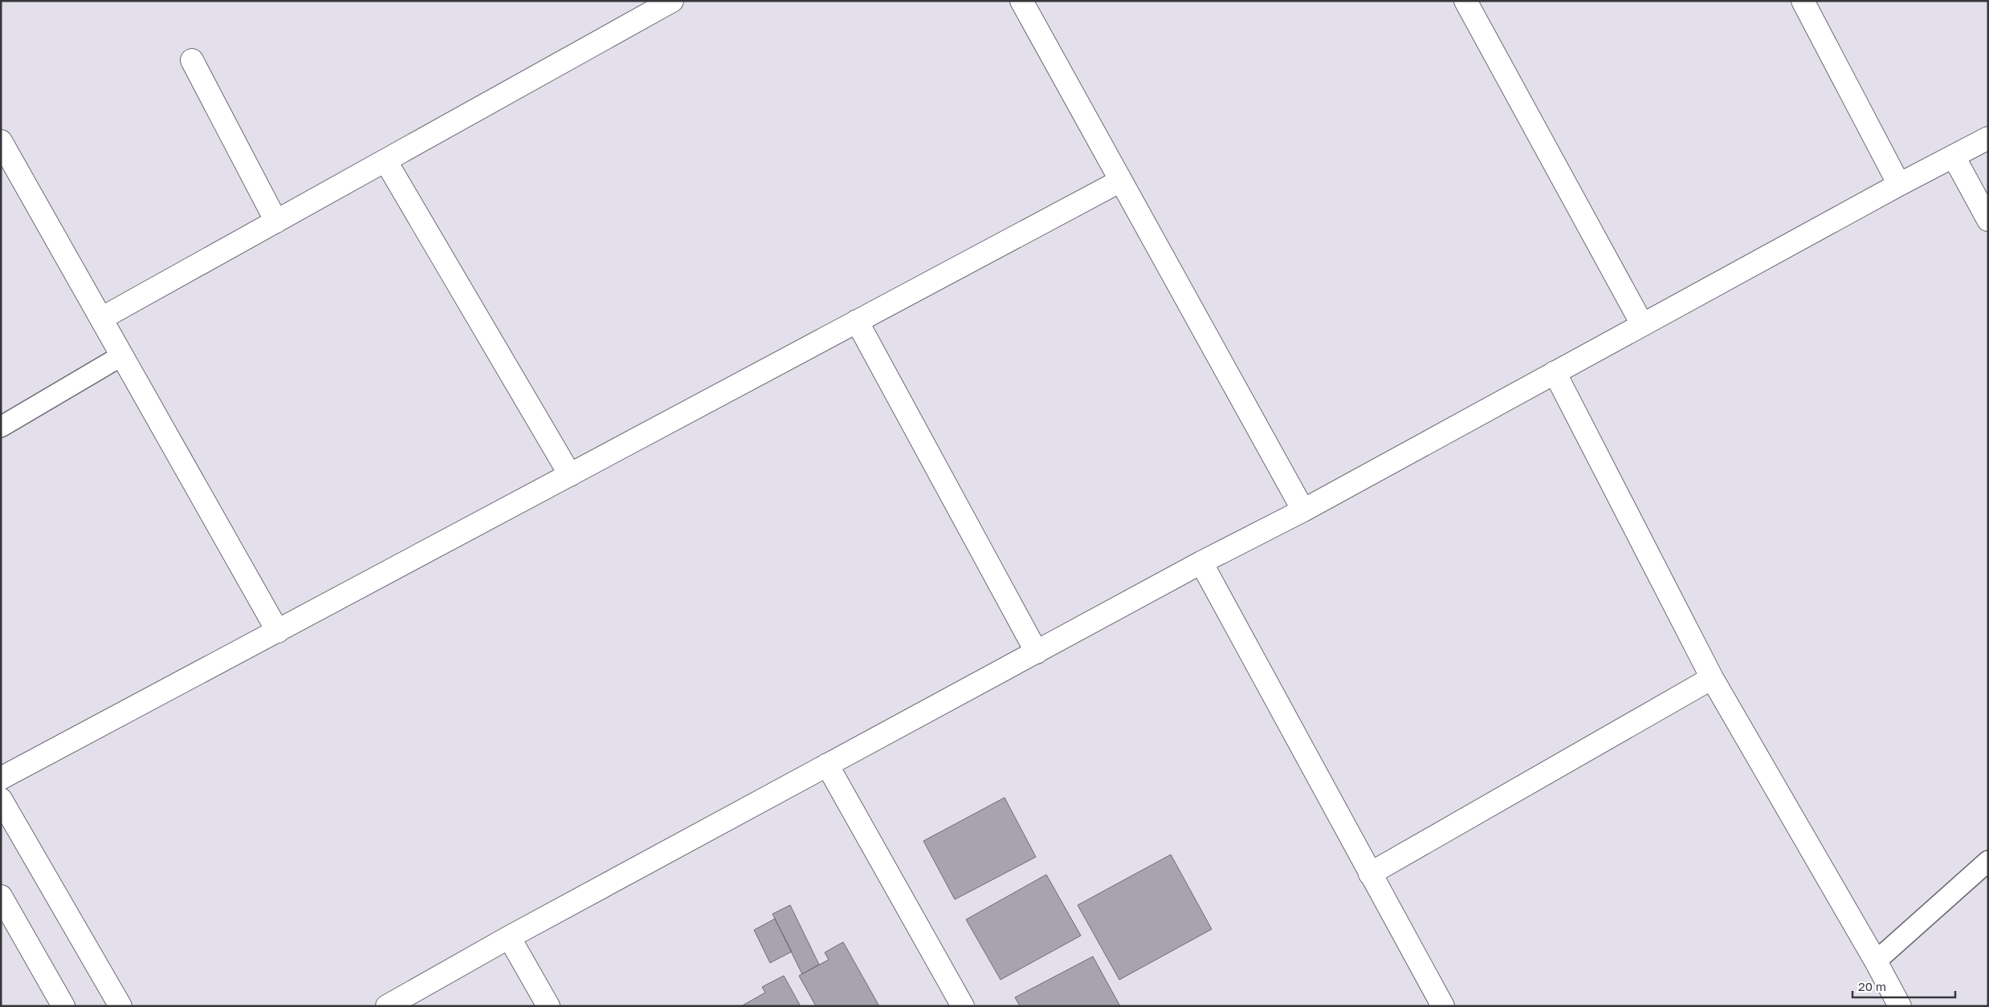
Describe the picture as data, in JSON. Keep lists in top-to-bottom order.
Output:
{
  "scale_bar": "20 m"
}
